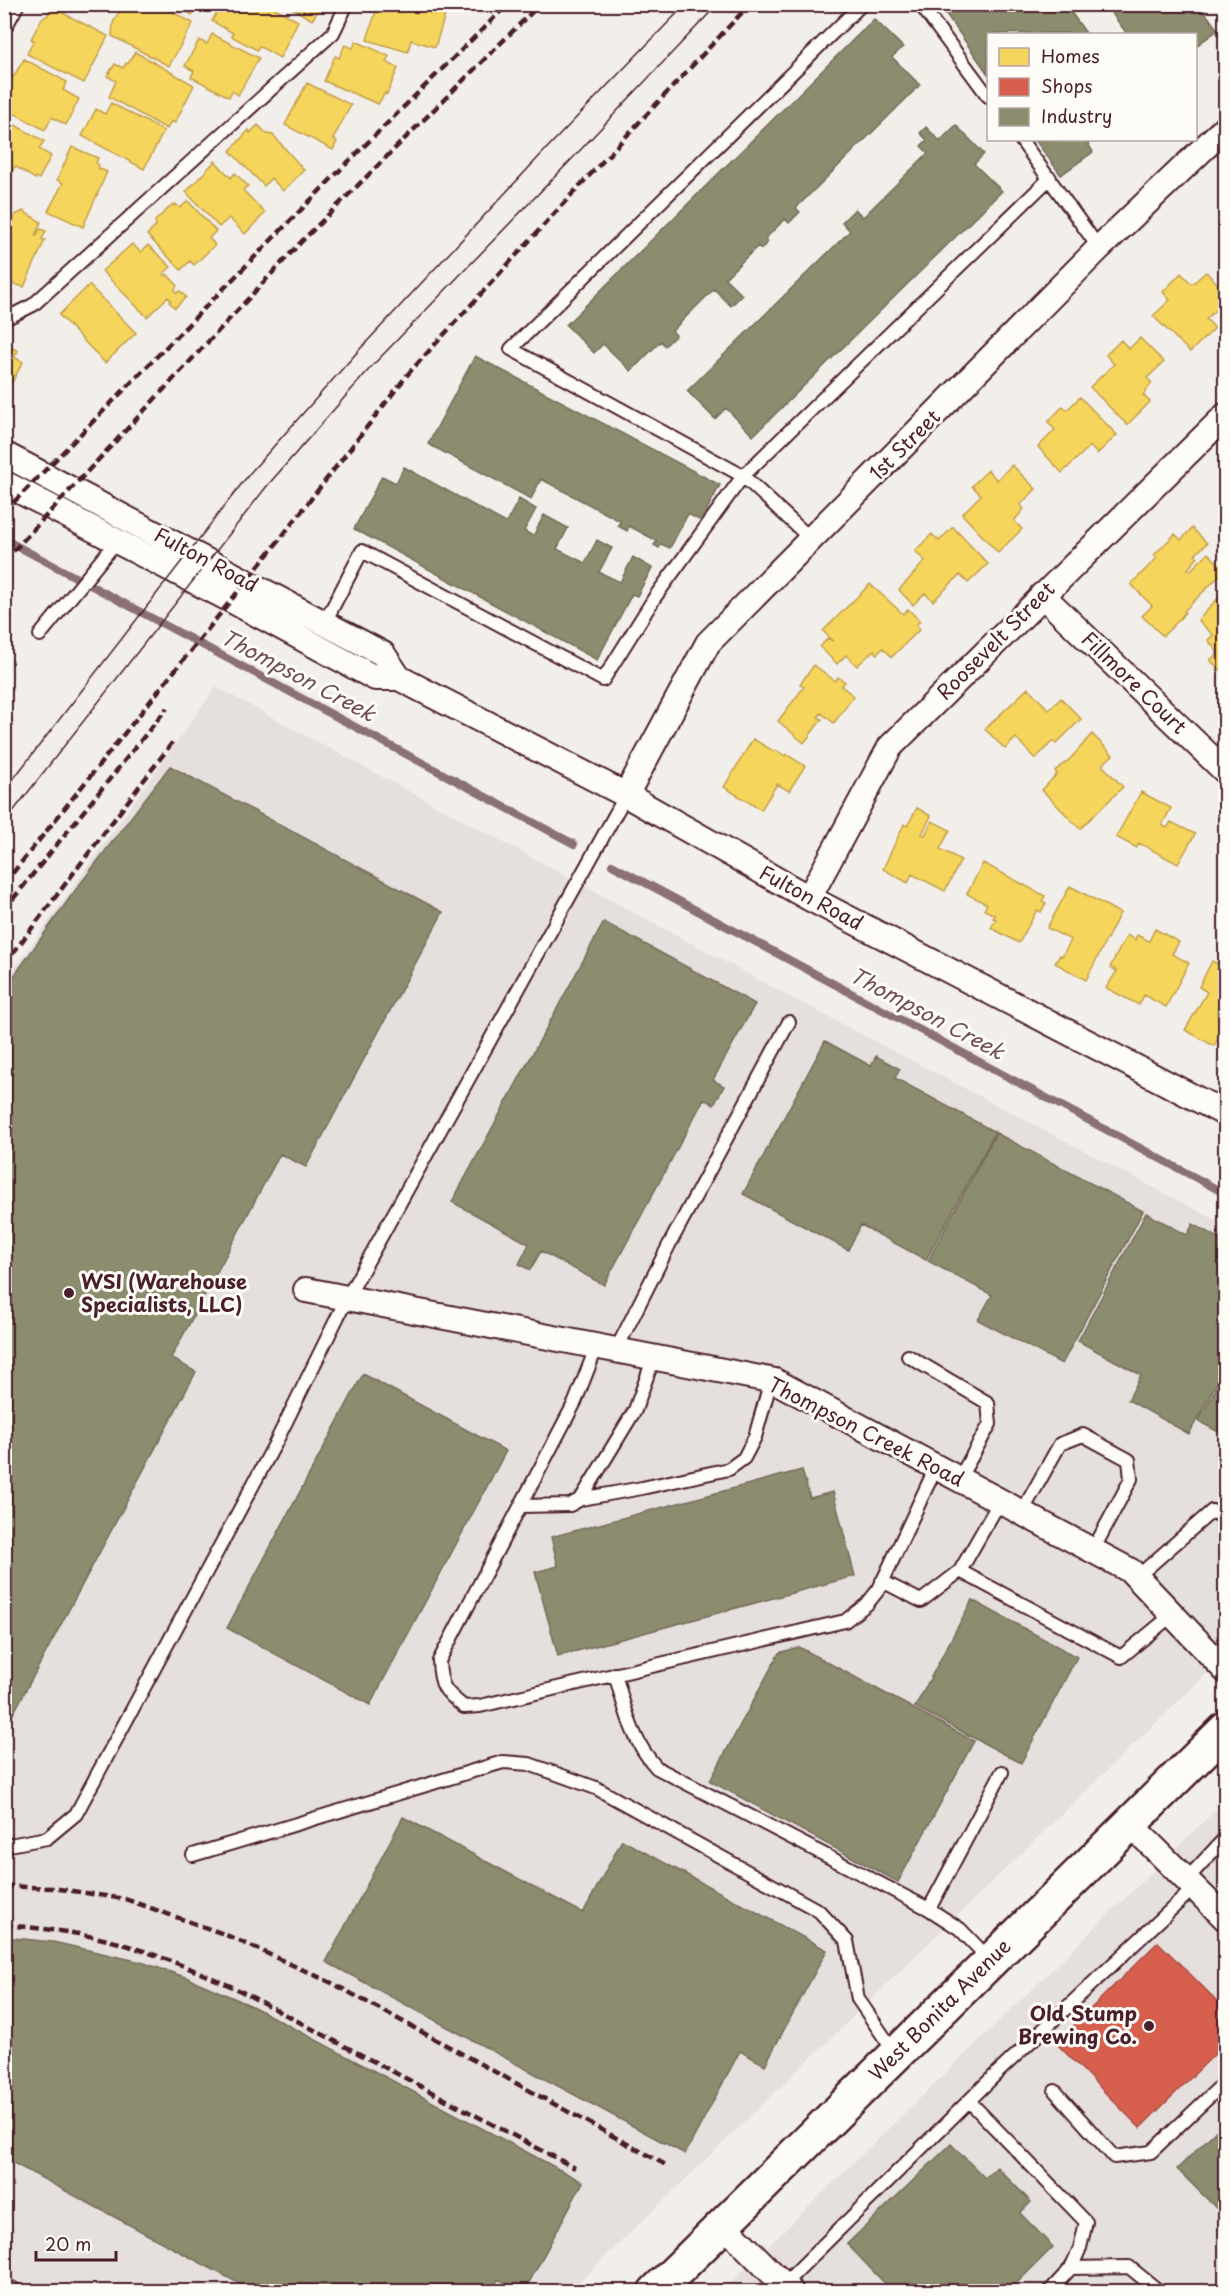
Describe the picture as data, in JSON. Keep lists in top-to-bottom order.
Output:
{
  "streets": {
    "main road": ["West Bonita Avenue"],
    "street": [
      "1st Street",
      "Fulton Road",
      "Roosevelt Street",
      "Fillmore Court",
      "Thompson Creek Road"
    ]
  },
  "crossings": [
    ["1st Street", "Fulton Road"],
    ["Fulton Road", "Roosevelt Street"],
    ["Roosevelt Street", "Fillmore Court"]
  ],
  "water": ["Thompson Creek"],
  "places": ["WSI (Warehouse Specialists, LLC)", "Old Stump Brewing Co."],
  "legend": ["Homes", "Shops", "Industry"],
  "scale_bar": "20 m"
}
